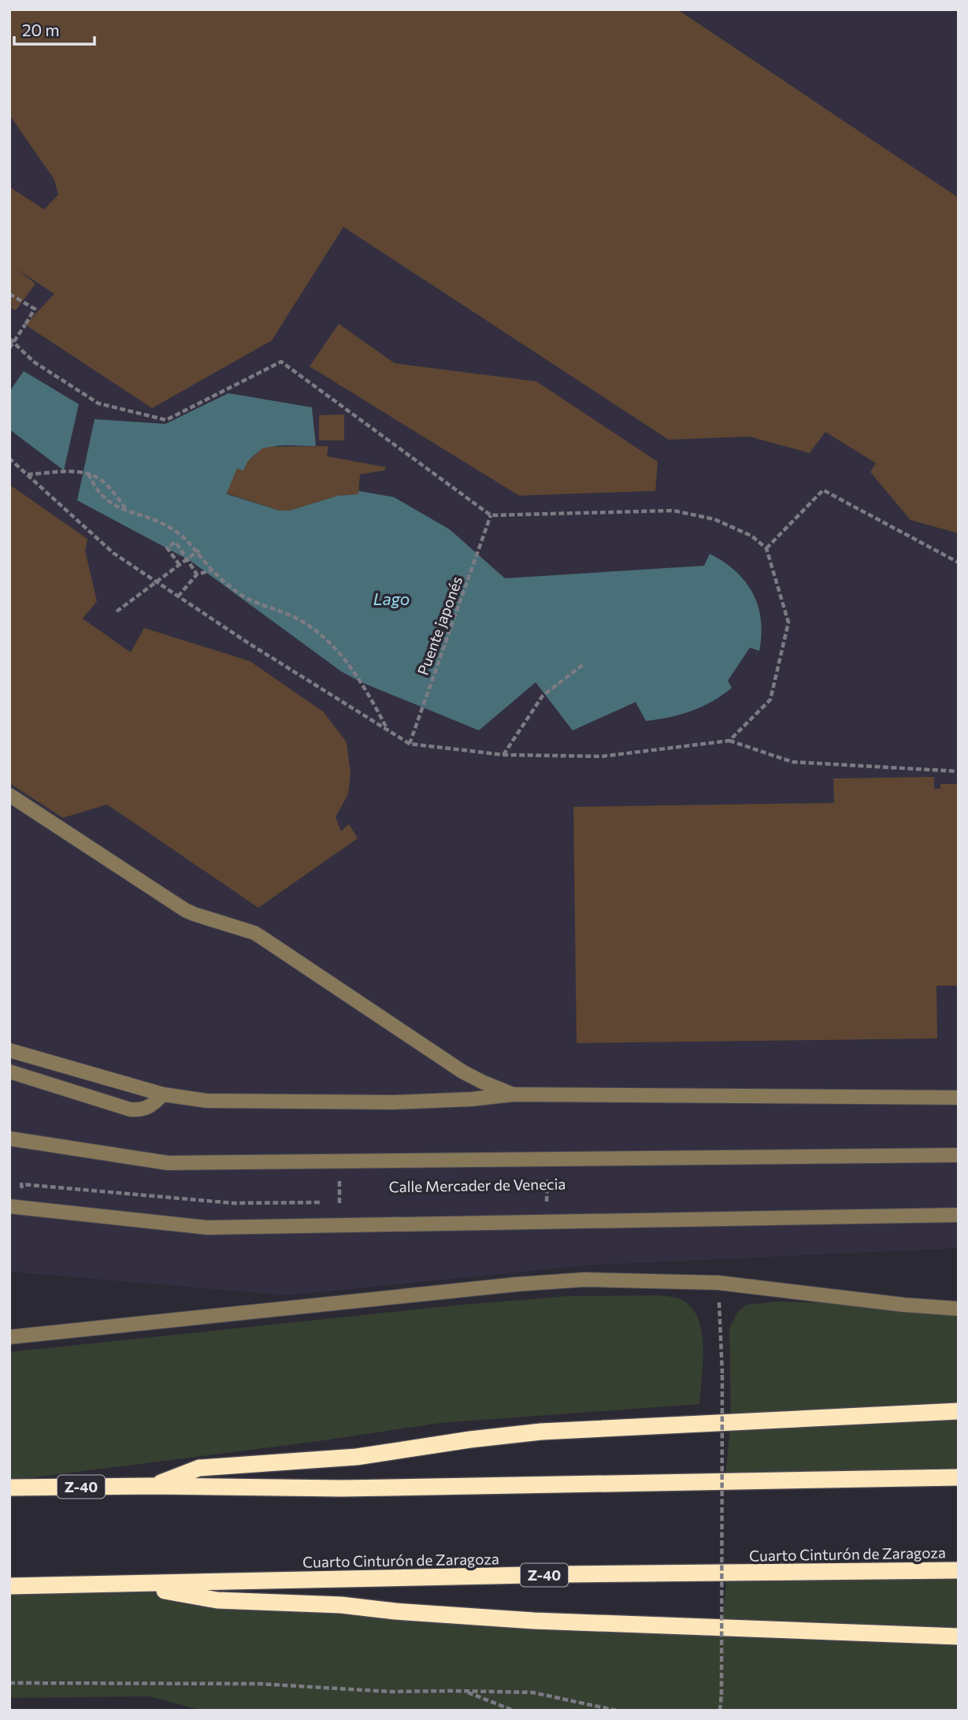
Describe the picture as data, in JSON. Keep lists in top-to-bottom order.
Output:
{
  "streets": {
    "highway": ["Z-40", "Cuarto Cinturón de Zaragoza"],
    "street": ["Calle Mercader de Venecia"],
    "path": ["Puente japonés"]
  },
  "water": ["Lago"],
  "scale_bar": "20 m"
}
